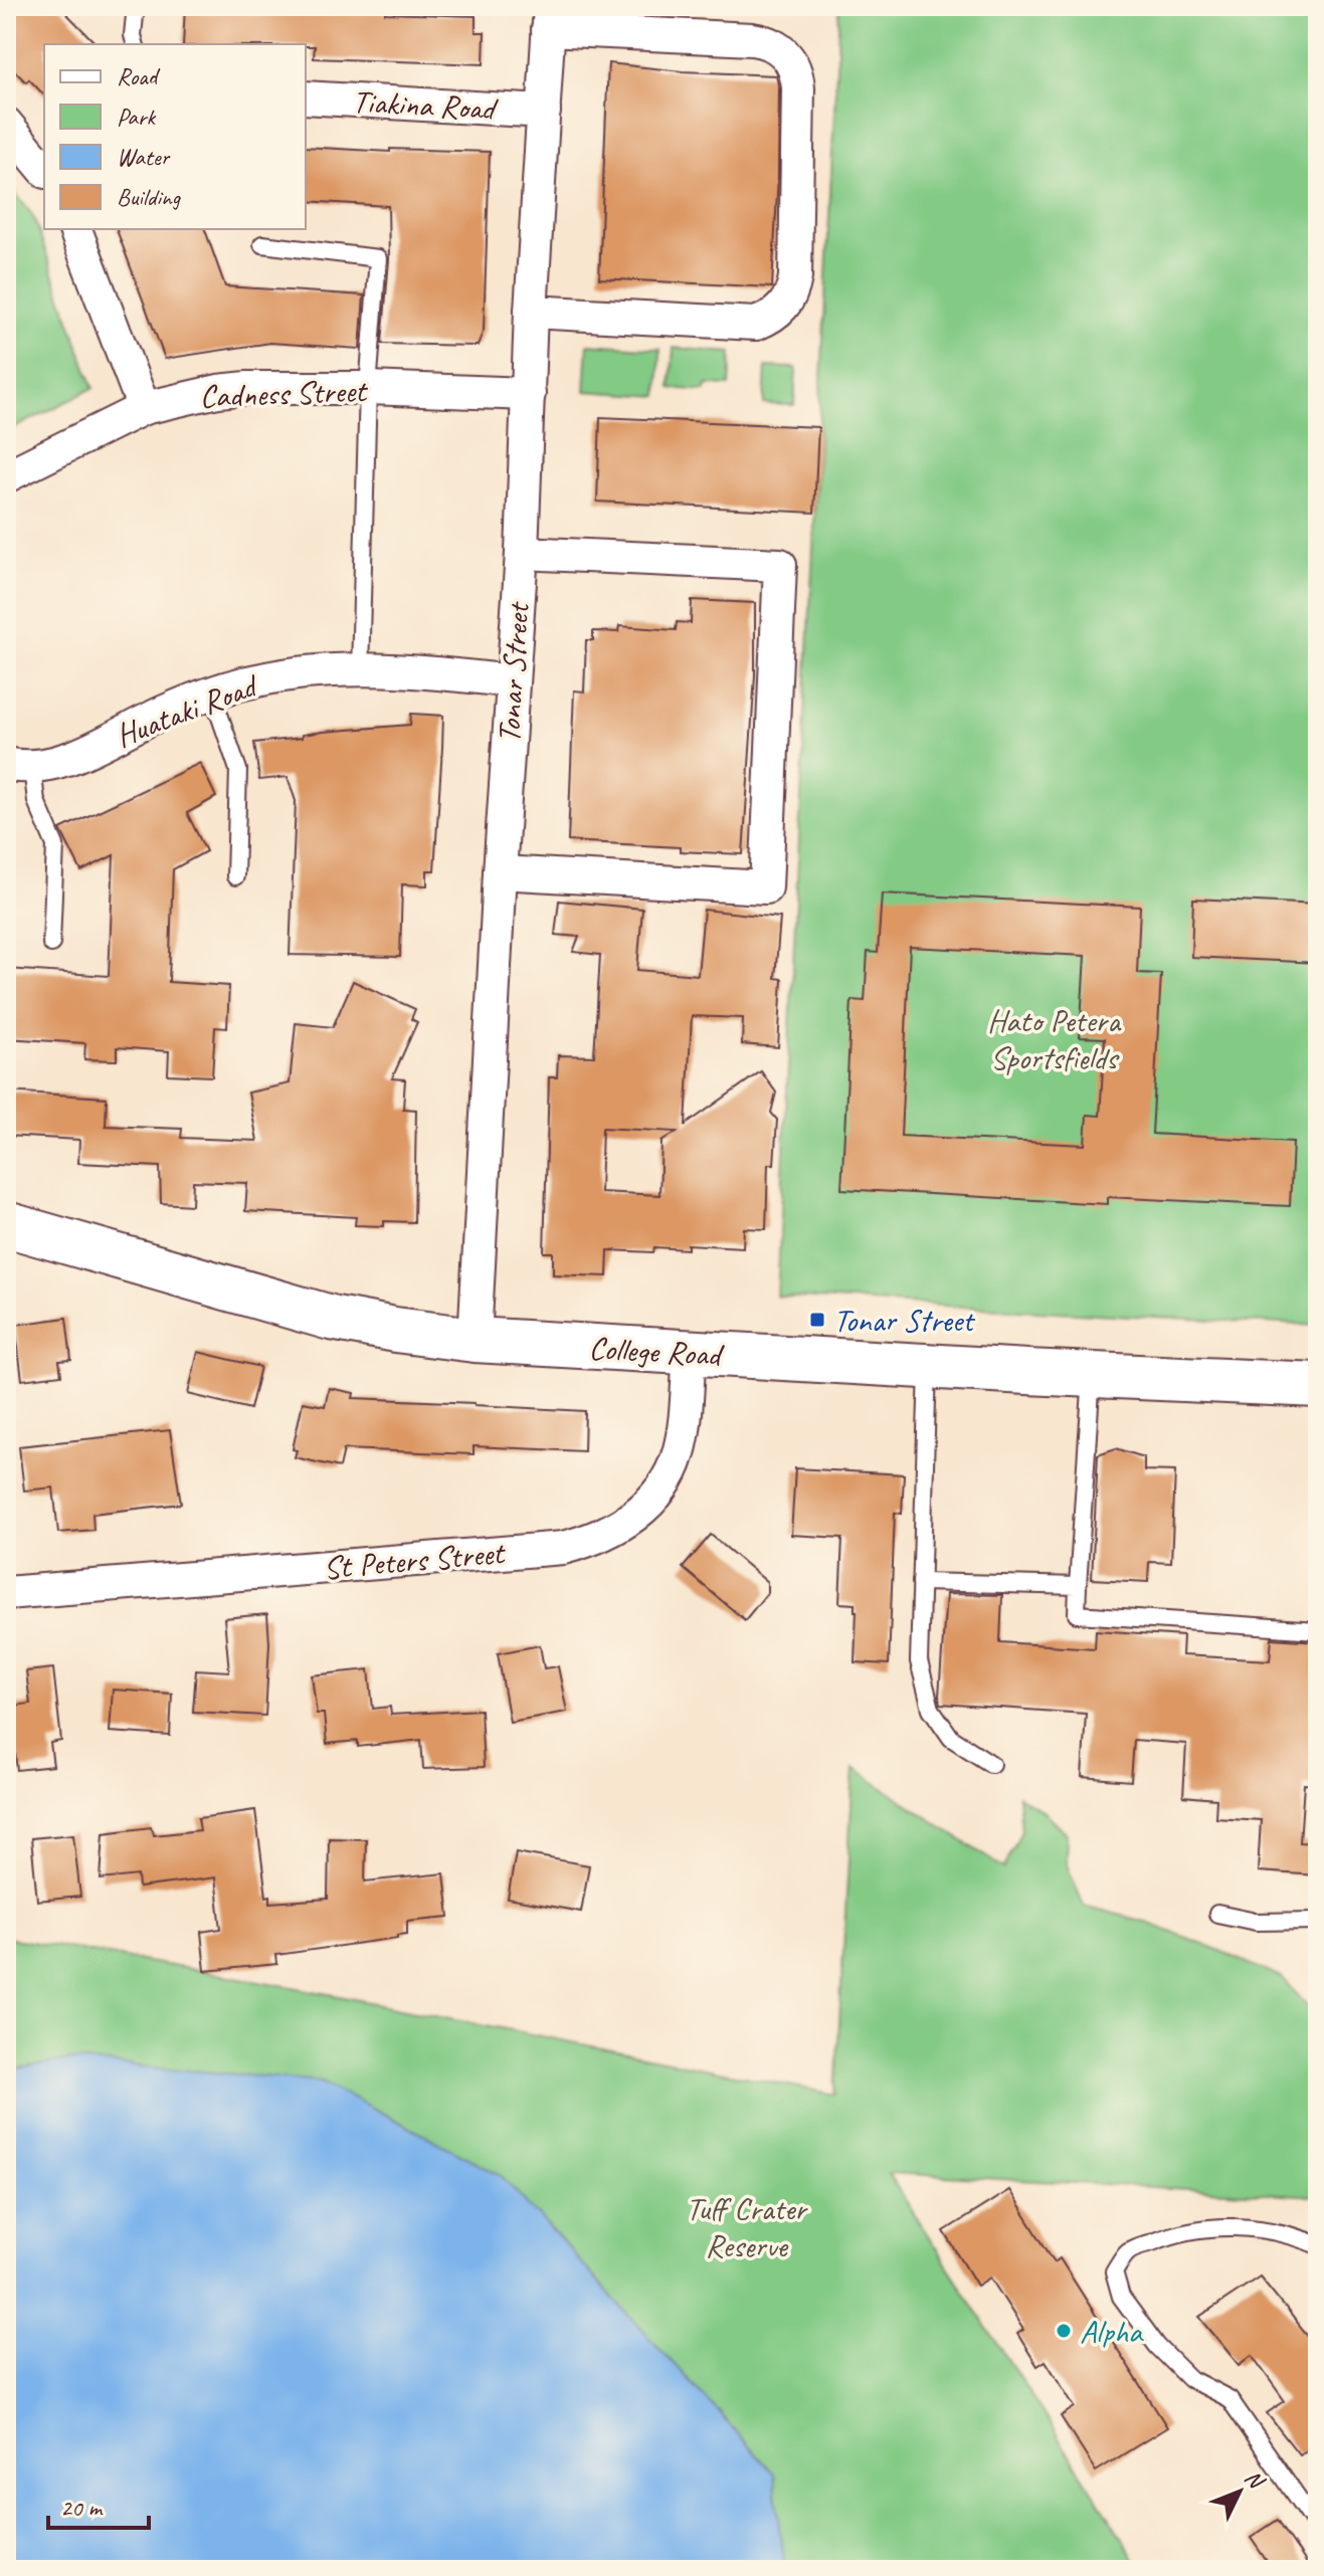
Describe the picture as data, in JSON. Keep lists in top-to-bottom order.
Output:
{
  "streets": {
    "main road": ["College Road"],
    "street": [
      "Tiakina Road",
      "Cadness Street",
      "Tonar Street",
      "Huataki Road",
      "St Peters Street"
    ]
  },
  "crossings": [
    ["Tiakina Road", "Tonar Street"],
    ["Cadness Street", "Tonar Street"],
    ["Tonar Street", "Huataki Road"],
    ["Tonar Street", "College Road"],
    ["College Road", "St Peters Street"]
  ],
  "parks": ["Hato Petera Sportsfields", "Tuff Crater Reserve"],
  "places": {
    "transit": ["Tonar Street"],
    "other": ["Alpha"]
  },
  "legend": [
    "Road",
    "Park",
    "Water",
    "Building"
  ],
  "scale_bar": "20 m",
  "north": "top right"
}
